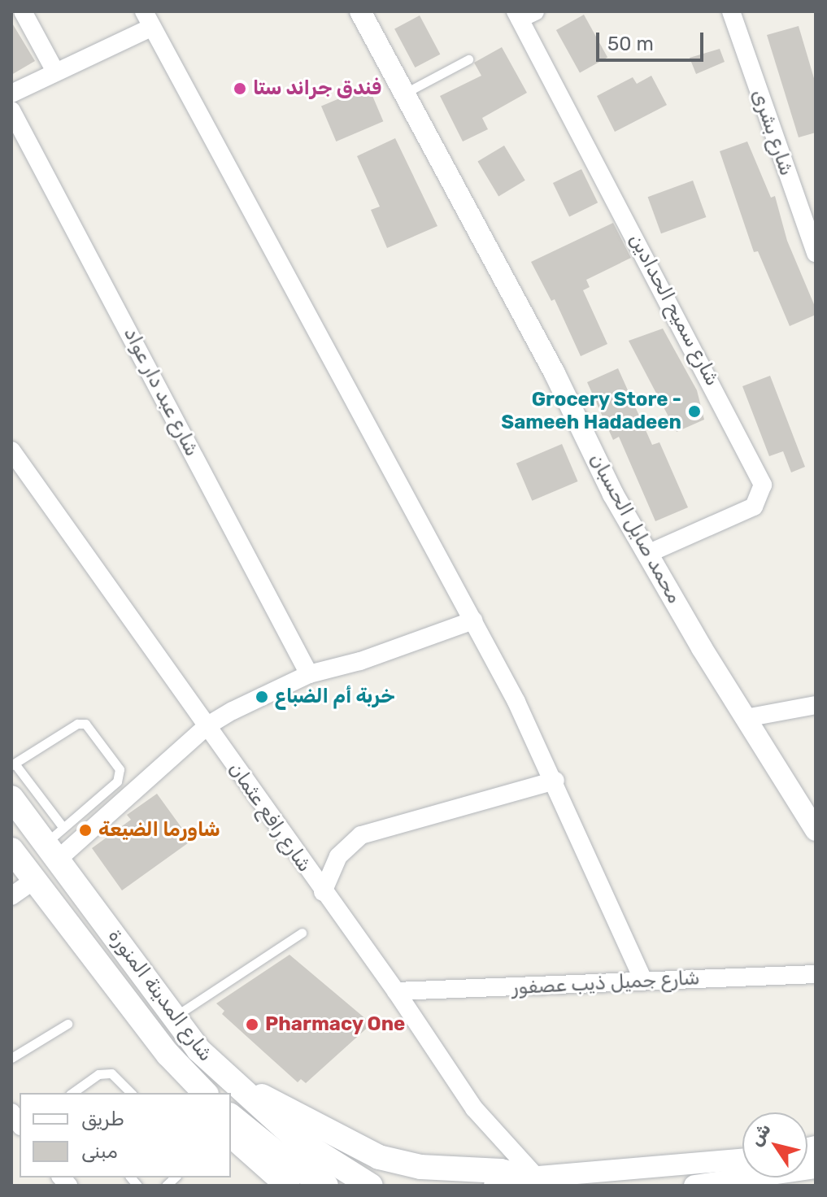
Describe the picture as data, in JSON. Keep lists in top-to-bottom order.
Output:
{
  "streets": {
    "main road": ["شارع المدينة المنورة"],
    "street": [
      "شارع بشرى",
      "شارع سميح الحدادين",
      "شارع عبد دار عواد",
      "محمد صايل الحسبان",
      "شارع رافع عثمان",
      "شارع جميل ذيب عصفور"
    ]
  },
  "crossings": [
    ["شارع سميح الحدادين", "محمد صايل الحسبان"],
    ["شارع رافع عثمان", "شارع جميل ذيب عصفور"]
  ],
  "places": [
    "فندق جراند ستا",
    "Grocery Store - Sameeh Hadadeen",
    "خربة أم الضباع",
    "شاورما الضيعة",
    "Pharmacy One"
  ],
  "legend": ["طريق", "مبنى"],
  "scale_bar": "50 m",
  "north": "top left"
}
